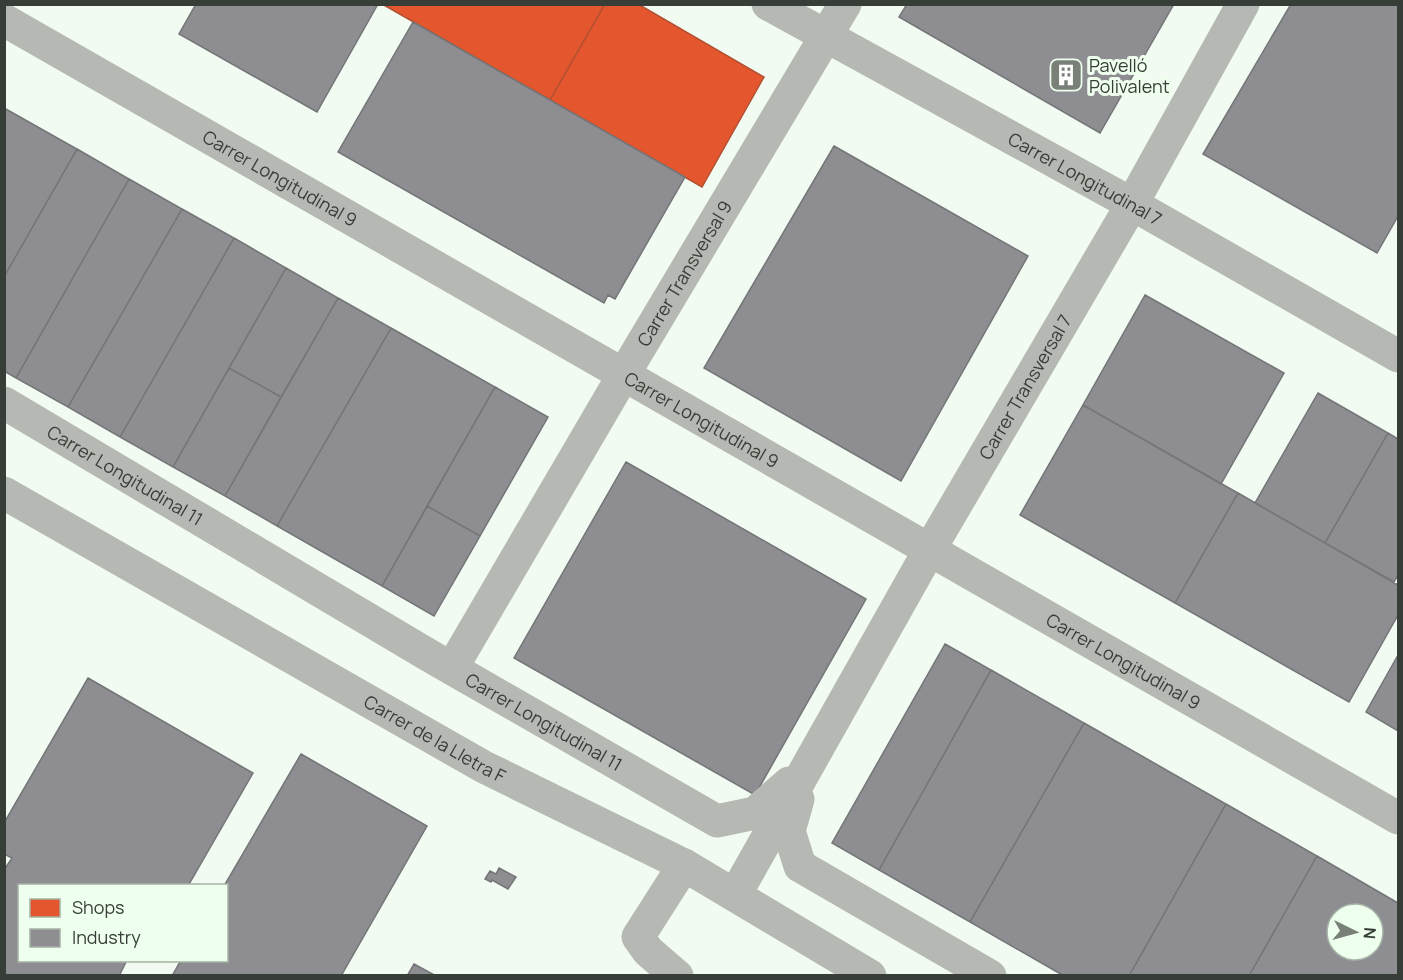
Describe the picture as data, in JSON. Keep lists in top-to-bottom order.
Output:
{
  "streets": {
    "street": [
      "Carrer Longitudinal 9",
      "Carrer Longitudinal 7",
      "Carrer Transversal 9",
      "Carrer Transversal 7",
      "Carrer Longitudinal 11",
      "Carrer de la Lletra F"
    ]
  },
  "crossings": [
    ["Carrer Longitudinal 9", "Carrer Transversal 9"],
    ["Carrer Longitudinal 9", "Carrer Transversal 7"],
    ["Carrer Longitudinal 7", "Carrer Transversal 9"],
    ["Carrer Longitudinal 7", "Carrer Transversal 7"],
    ["Carrer Transversal 9", "Carrer Longitudinal 11"],
    ["Carrer Transversal 7", "Carrer Longitudinal 11"]
  ],
  "places": {
    "building": ["Pavelló Polivalent"]
  },
  "legend": ["Shops", "Industry"],
  "north": "right"
}
